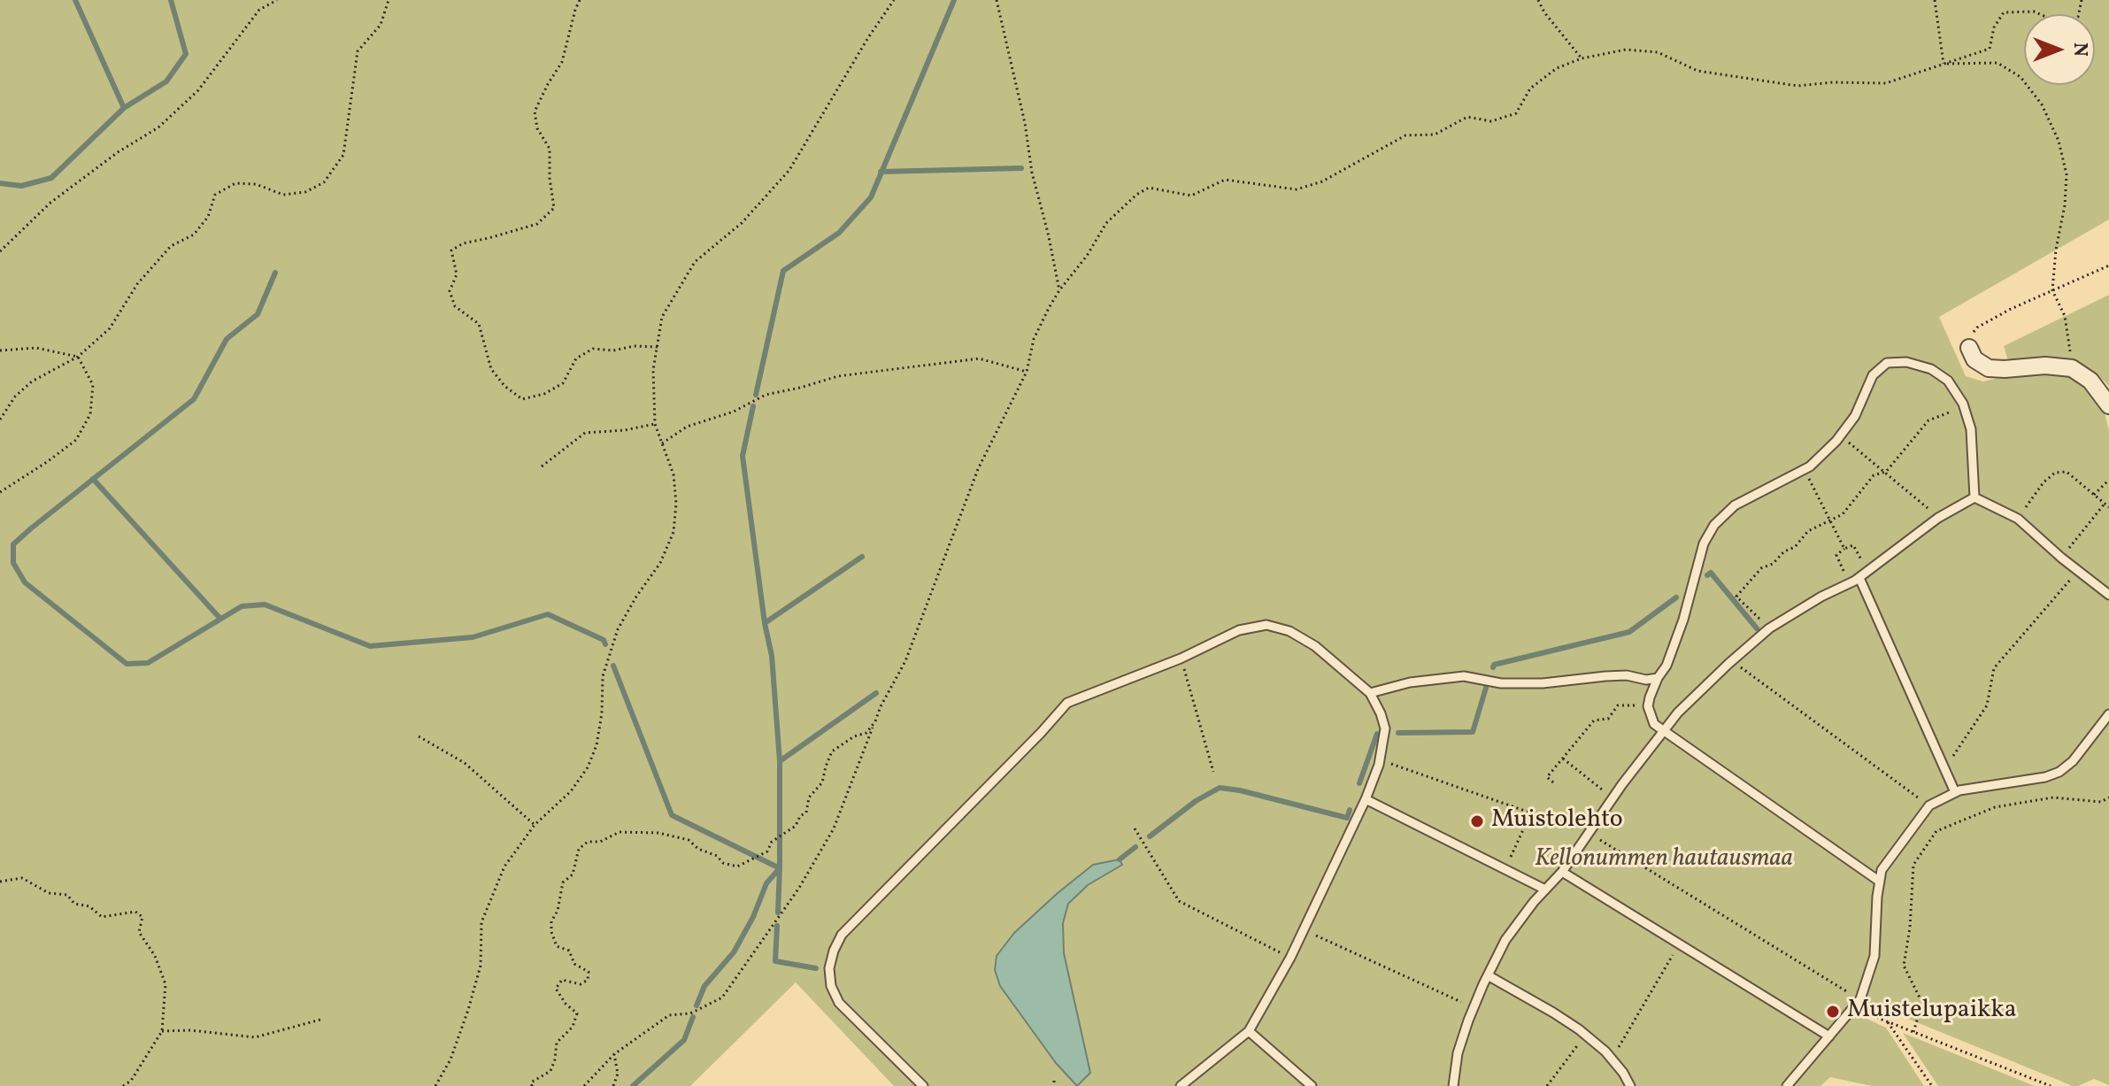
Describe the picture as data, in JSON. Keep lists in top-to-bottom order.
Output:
{
  "parks": ["Kellonummen hautausmaa"],
  "places": ["Muistolehto", "Muistelupaikka"],
  "north": "right"
}
